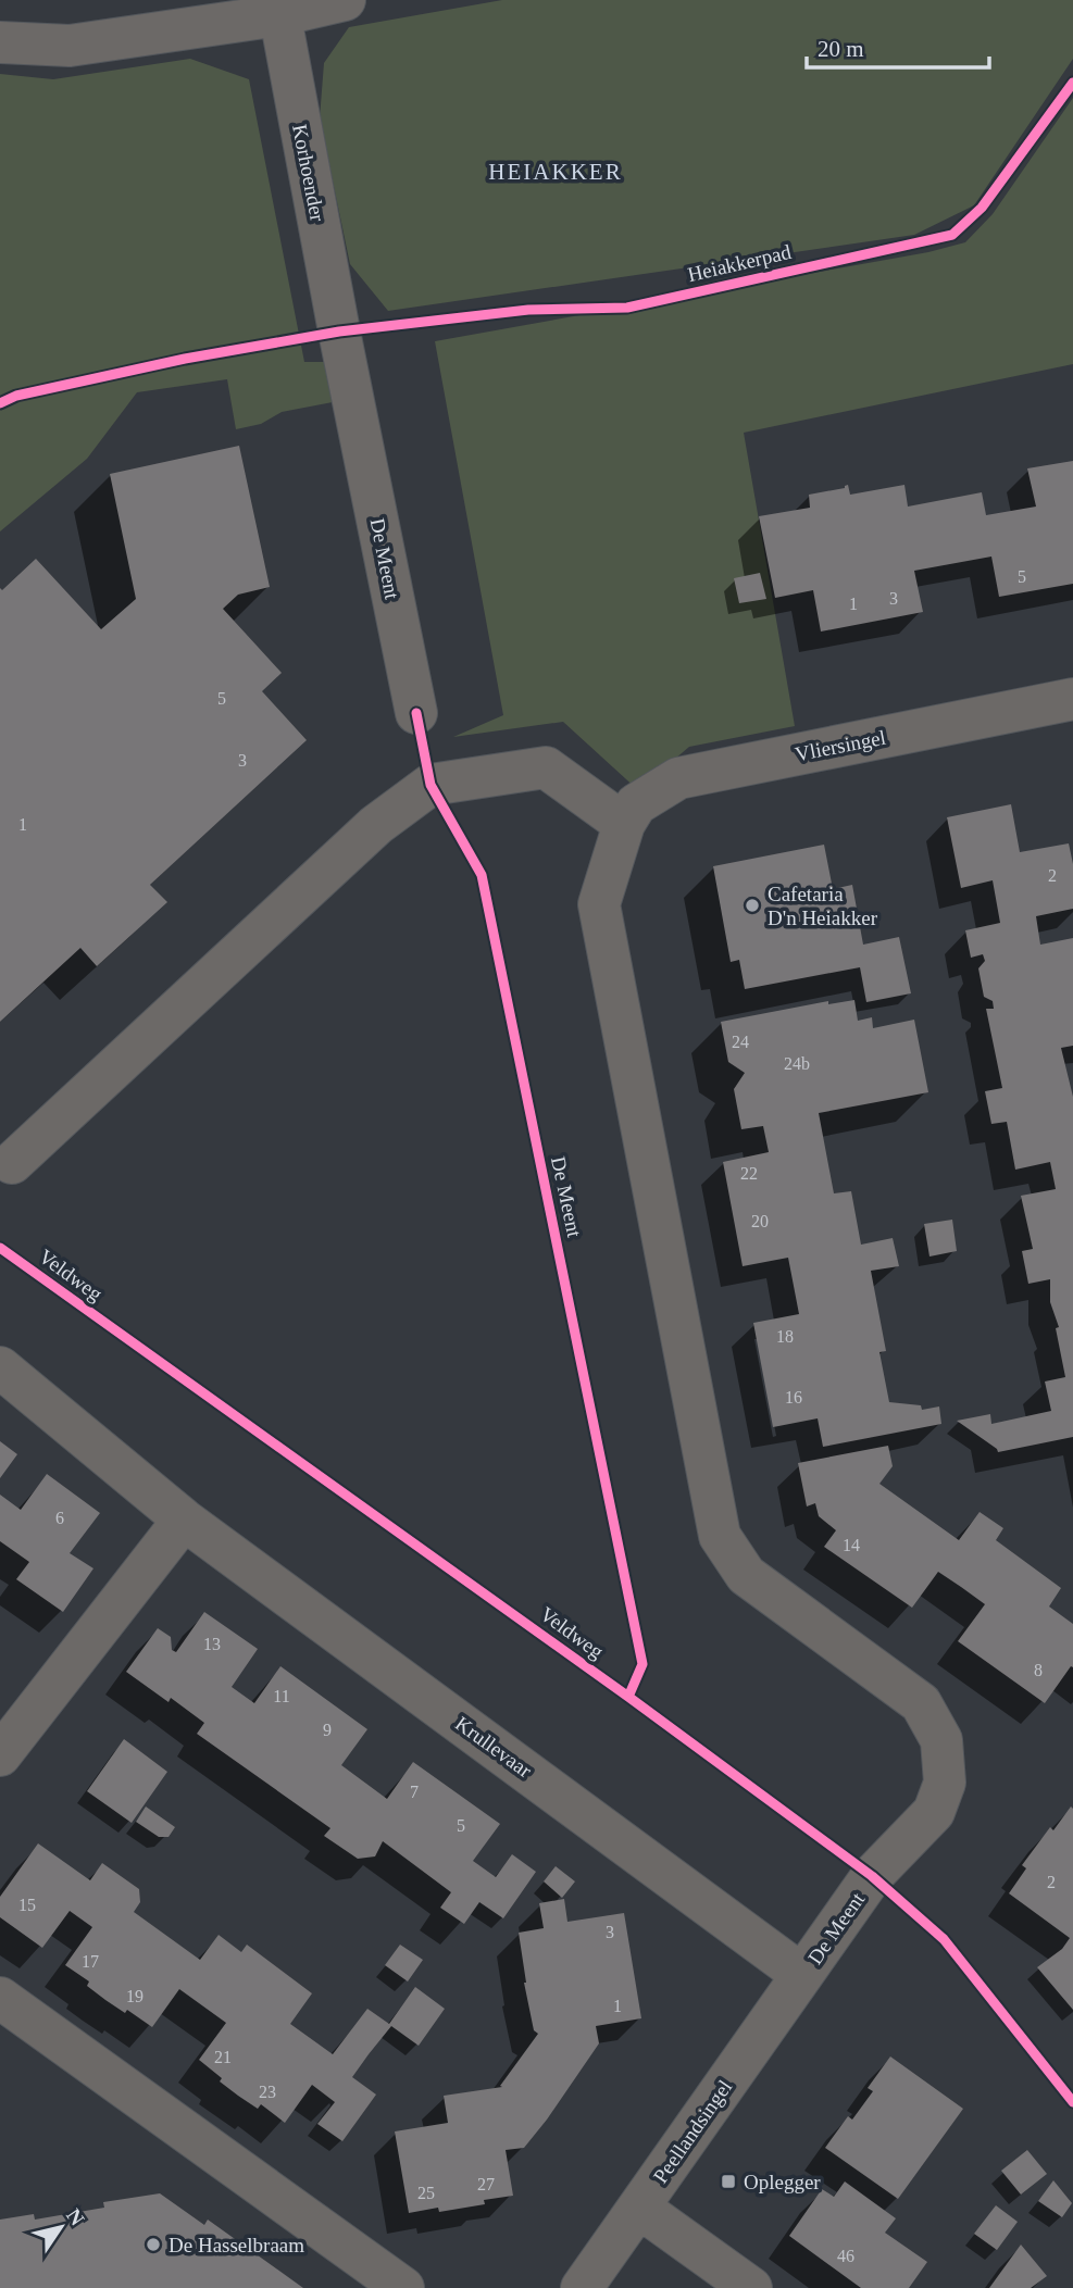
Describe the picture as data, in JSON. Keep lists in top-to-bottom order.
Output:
{
  "streets": {
    "street": [
      "Korhoender",
      "De Meent",
      "Vliersingel",
      "Krullevaar",
      "Peellandsingel"
    ],
    "cycle path": ["Heiakkerpad", "Veldweg"]
  },
  "crossings": [
    ["Korhoender", "De Meent"],
    ["De Meent", "Vliersingel"],
    ["De Meent", "Krullevaar"],
    ["De Meent", "Peellandsingel"],
    ["Krullevaar", "Peellandsingel"]
  ],
  "districts": ["HEIAKKER"],
  "places": {
    "other": ["Cafetaria D'n Heiakker", "De Hasselbraam"],
    "transit": ["Oplegger"]
  },
  "house_numbers": [
    "5",
    "3",
    "1",
    "5",
    "3",
    "1",
    "2",
    "24",
    "24b",
    "22",
    "20",
    "18",
    "16",
    "6",
    "14",
    "13",
    "8",
    "11",
    "9",
    "7",
    "5",
    "2",
    "15",
    "3",
    "17",
    "19",
    "1",
    "21",
    "23",
    "27",
    "25",
    "46"
  ],
  "scale_bar": "20 m",
  "north": "top right"
}
